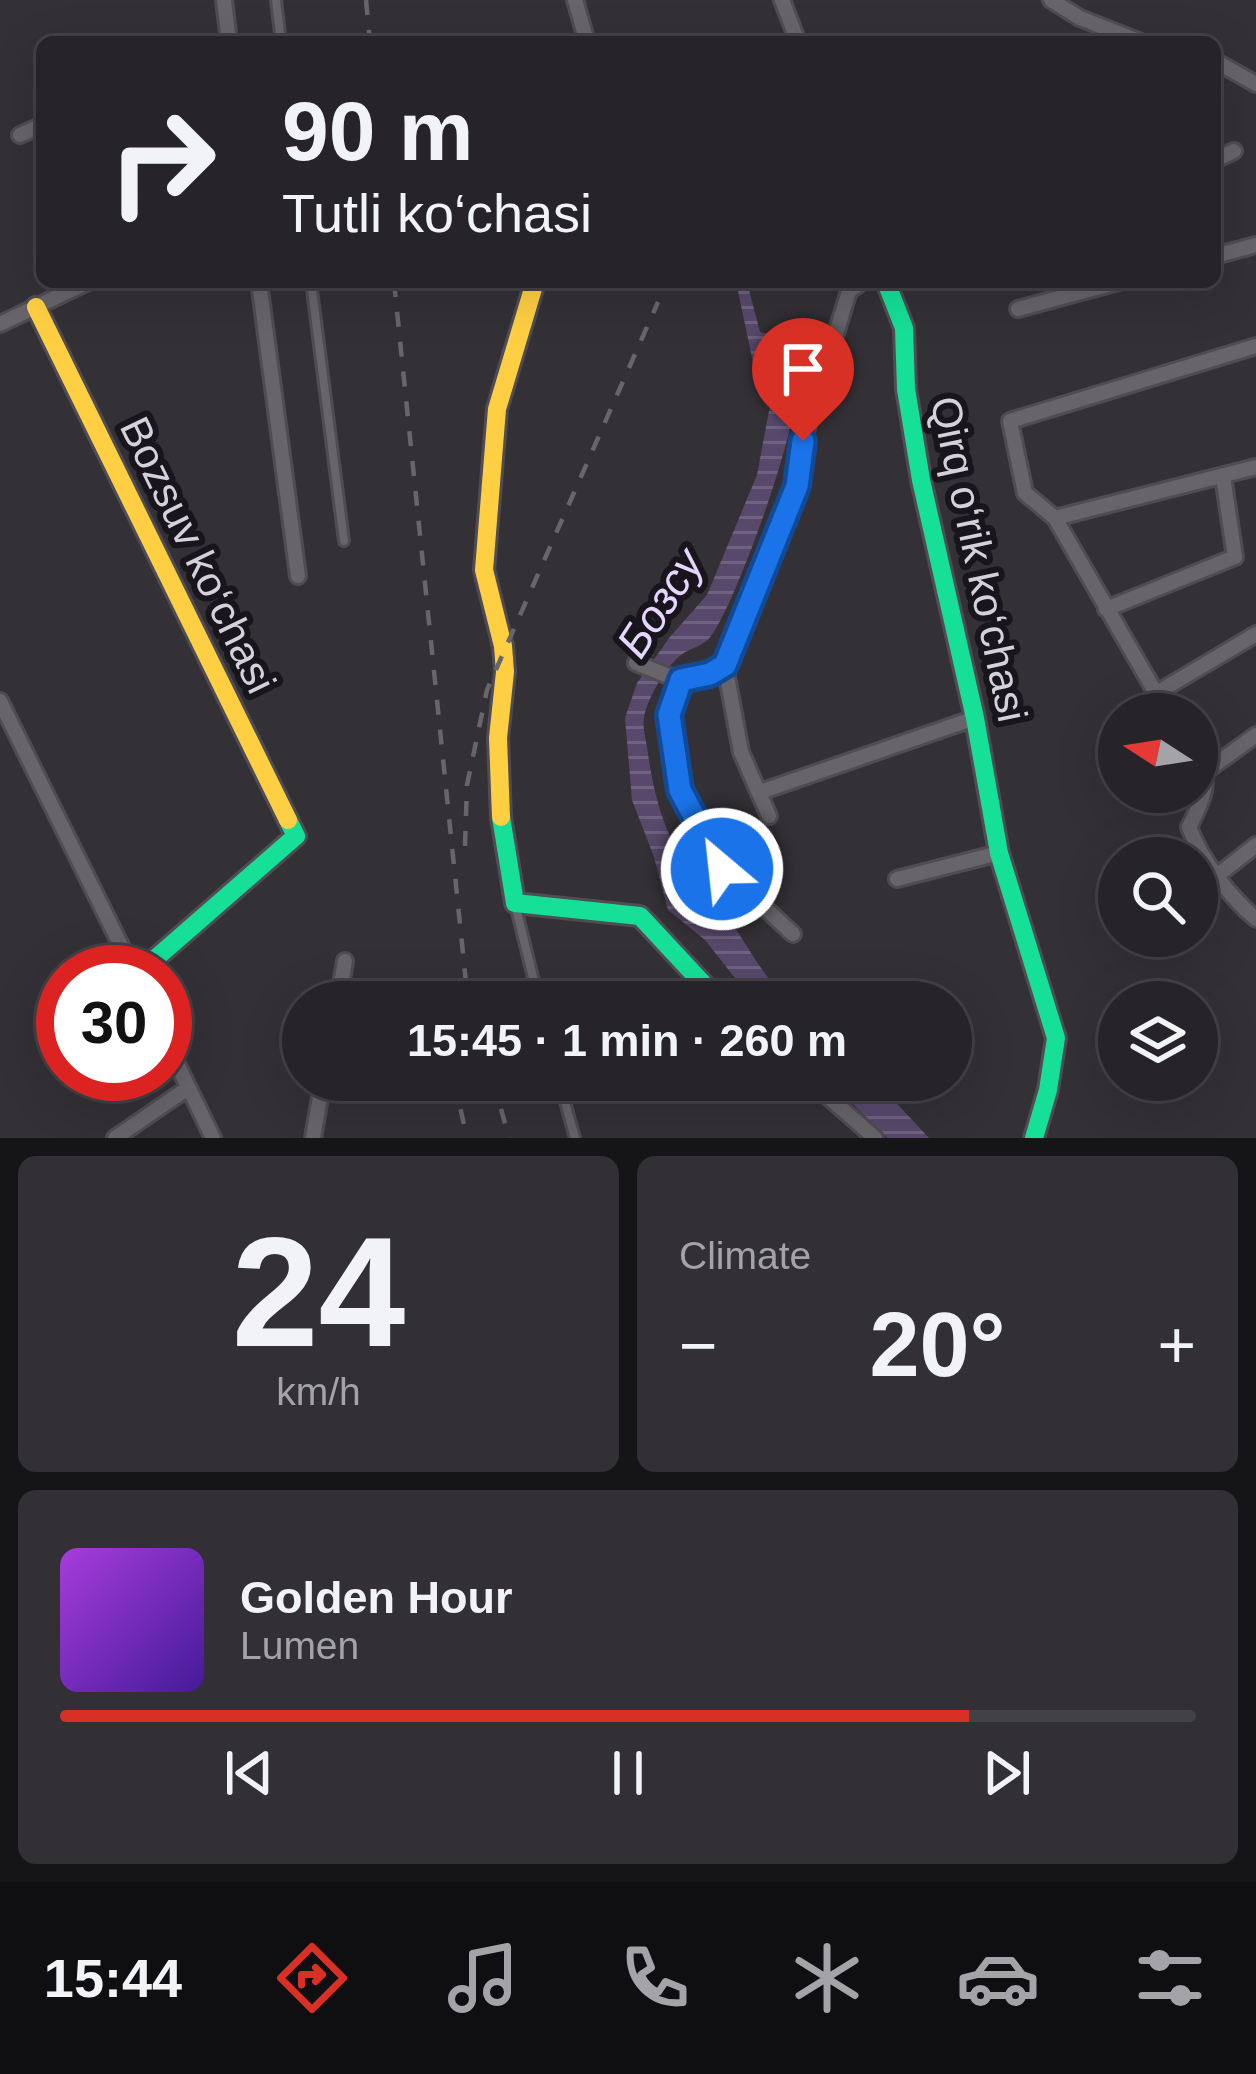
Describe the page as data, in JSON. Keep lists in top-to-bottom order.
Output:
{
  "streets": {
    "street": ["Bozsuv ko‘chasi", "Qirq o‘rik ko‘chasi"]
  },
  "water": ["Бозсу"],
  "north": "left",
  "page": {
    "turn": ["90 m", "Tutli ko‘chasi"],
    "limit": "30",
    "trip": "15:45 · 1 min · 260 m",
    "tile": [
      ["24", "km/h"],
      "Climate"
    ],
    "heat": ["−", "20°", "+"],
    "song": ["Golden Hour", "Lumen"],
    "tabs": "15:44"
  }
}
